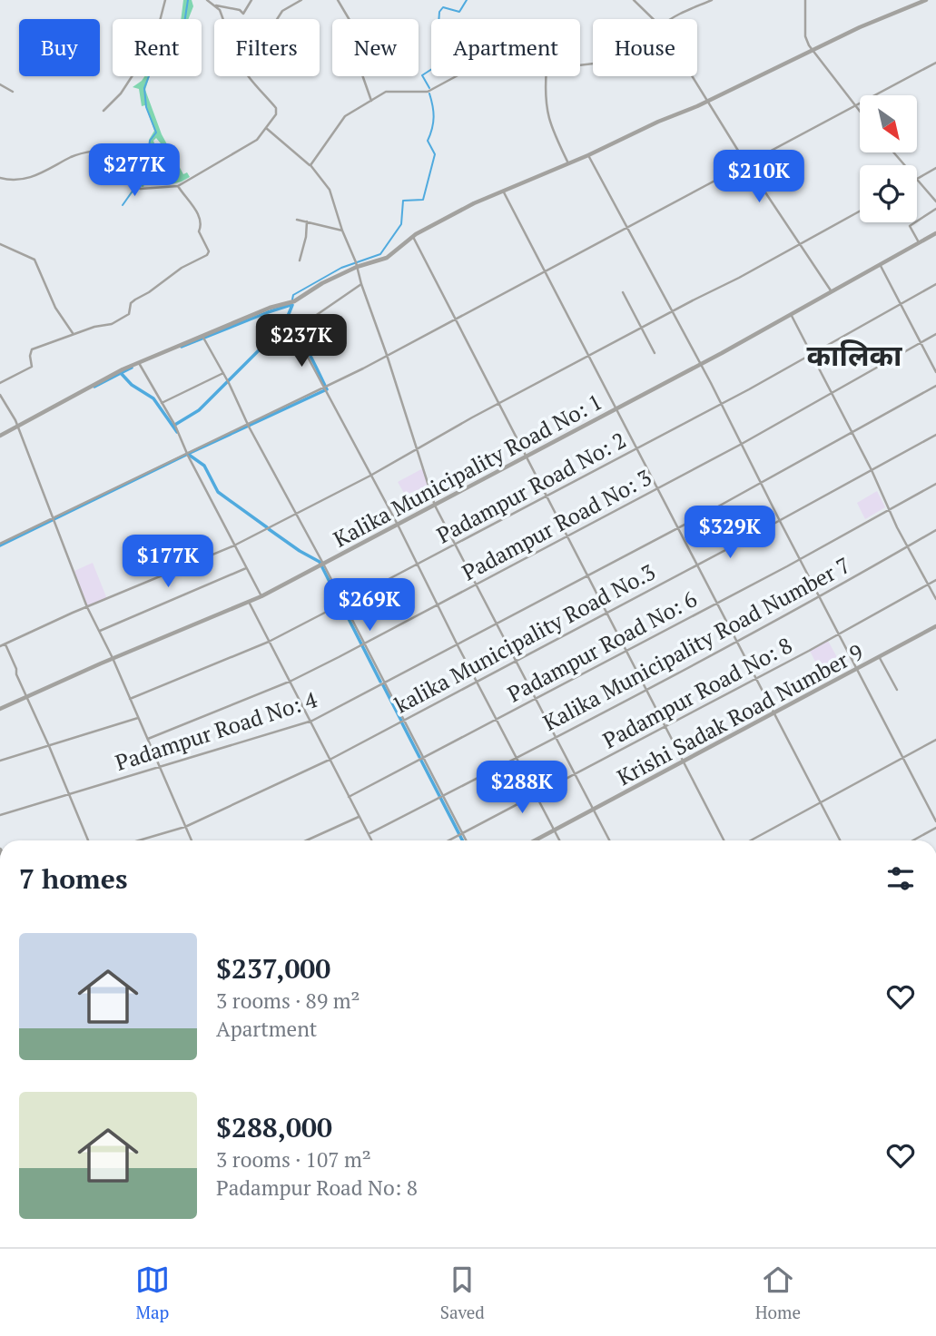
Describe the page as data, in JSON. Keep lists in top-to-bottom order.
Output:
{
  "streets": {
    "street": [
      "Kalika Municipality Road No: 1",
      "Padampur Road No: 2",
      "Padampur Road No: 3",
      "kalika Municipality Road No.3",
      "Kalika Municipality Road Number 7",
      "Padampur Road No: 6",
      "Padampur Road No: 8",
      "Krishi Sadak Road Number 9",
      "Padampur Road No: 4"
    ]
  },
  "districts": ["कालिका"],
  "north": "bottom right",
  "page": {
    "chip": [
      "Buy",
      "Rent",
      "Filters",
      "New",
      "Apartment",
      "House"
    ],
    "price": [
      "$277K",
      "$210K",
      "$237K",
      "$329K",
      "$177K",
      "$269K",
      "$288K"
    ],
    "heading": "7 homes",
    "list": [
      {
        "name": "$237,000",
        "note": "3 rooms · 89 m² · Apartment"
      },
      {
        "name": "$288,000",
        "note": "3 rooms · 107 m² · Padampur Road No: 8"
      }
    ],
    "tabs": ["Map", "Saved", "Home"]
  }
}
